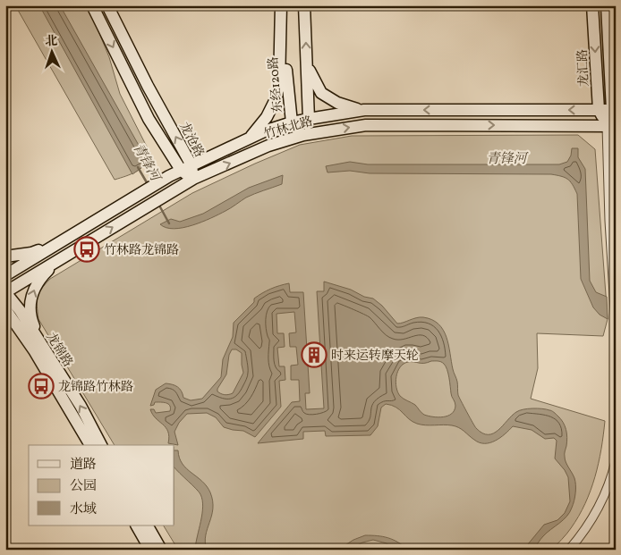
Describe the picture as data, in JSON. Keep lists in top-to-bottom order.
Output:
{
  "streets": {
    "main road": [
      "龙汇路",
      "东经120路",
      "竹林北路",
      "龙沧路",
      "龙锦路"
    ]
  },
  "crossings": [
    ["龙汇路", "竹林北路"],
    ["东经120路", "竹林北路"],
    ["竹林北路", "龙沧路"],
    ["竹林北路", "龙锦路"]
  ],
  "water": ["青锋河"],
  "places": {
    "bus stop": ["竹林路龙锦路", "龙锦路竹林路"],
    "building": ["时来运转摩天轮"]
  },
  "legend": ["道路", "公园", "水域"],
  "north": "top"
}
